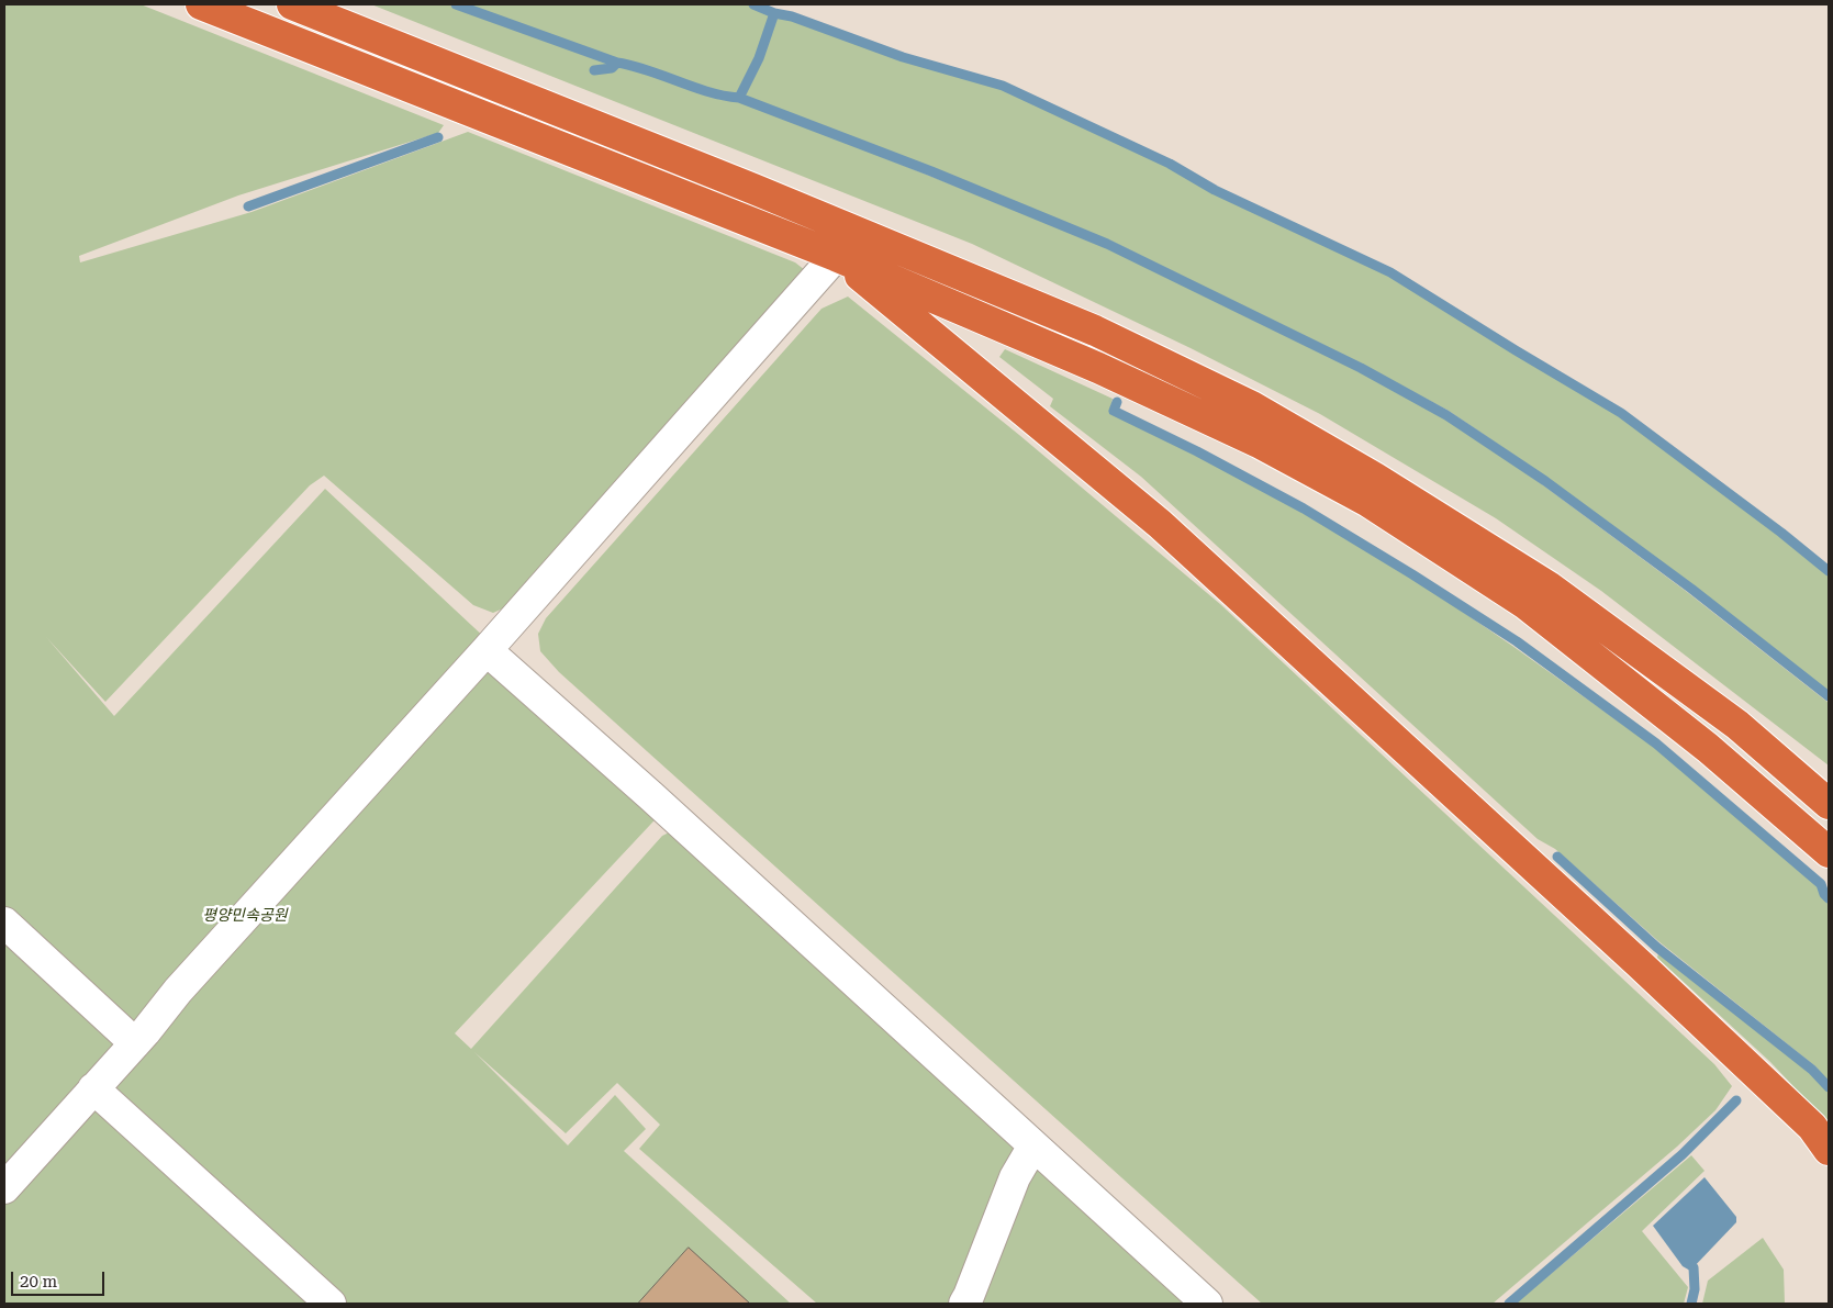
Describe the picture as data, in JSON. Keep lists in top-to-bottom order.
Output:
{
  "parks": ["평양민속공원"],
  "scale_bar": "20 m"
}
